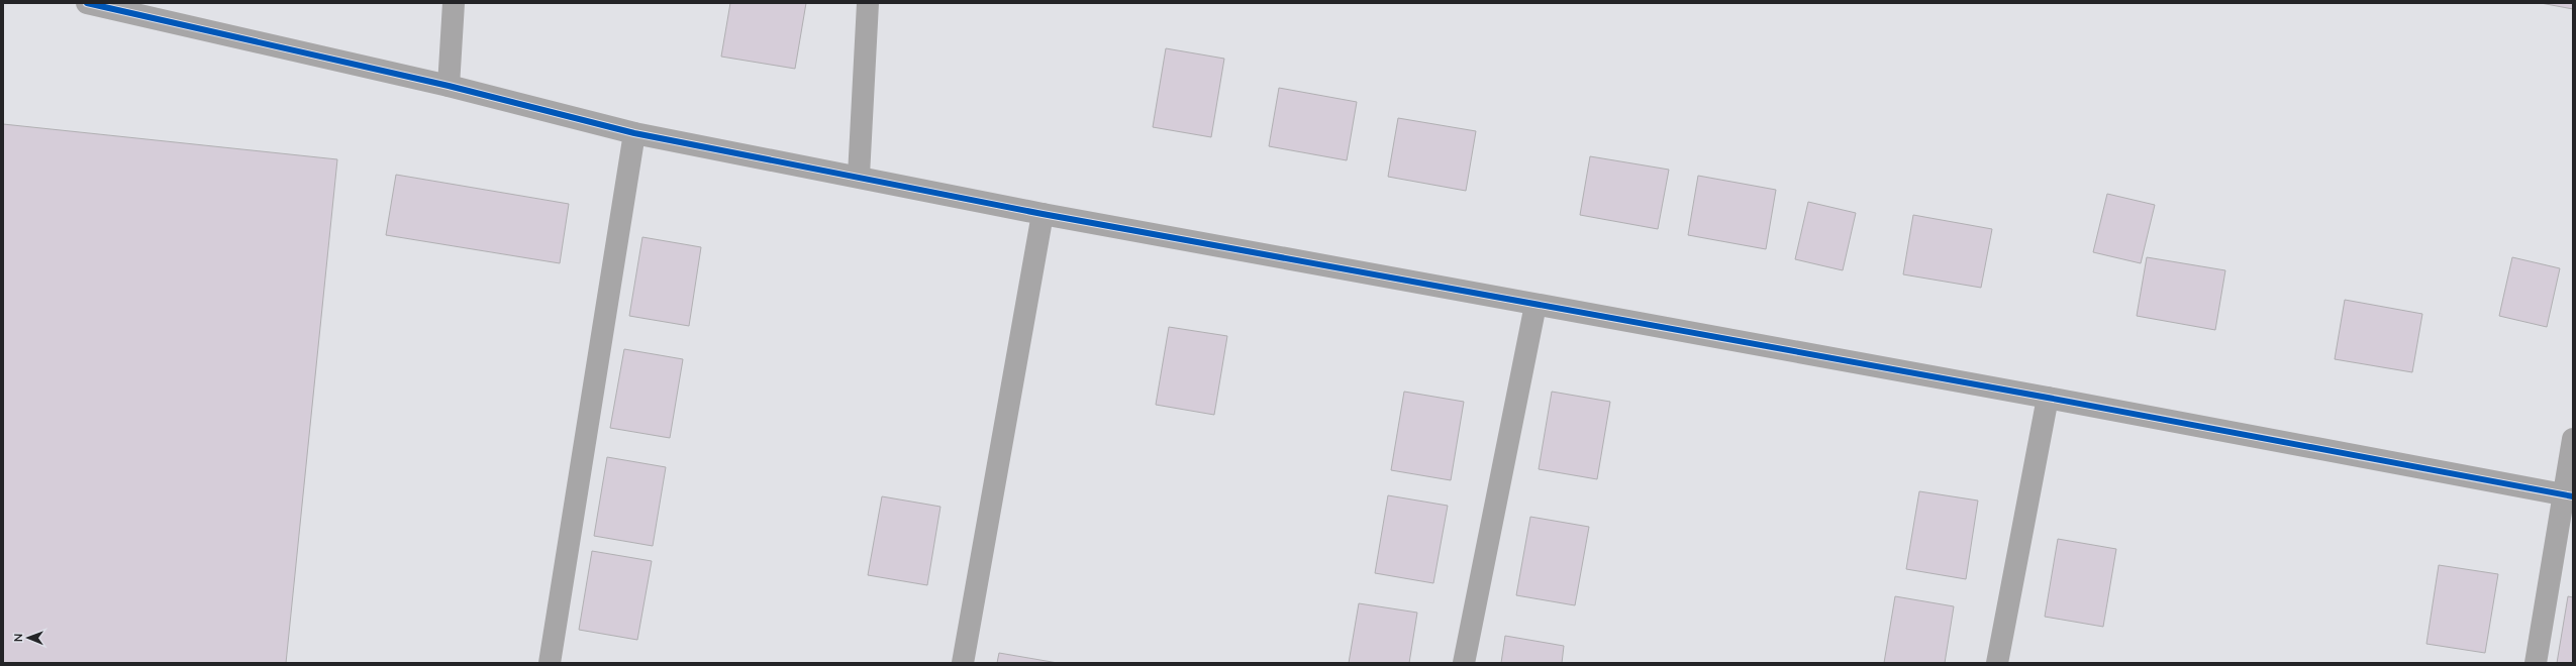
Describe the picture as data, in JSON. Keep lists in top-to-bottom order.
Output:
{
  "north": "left"
}
